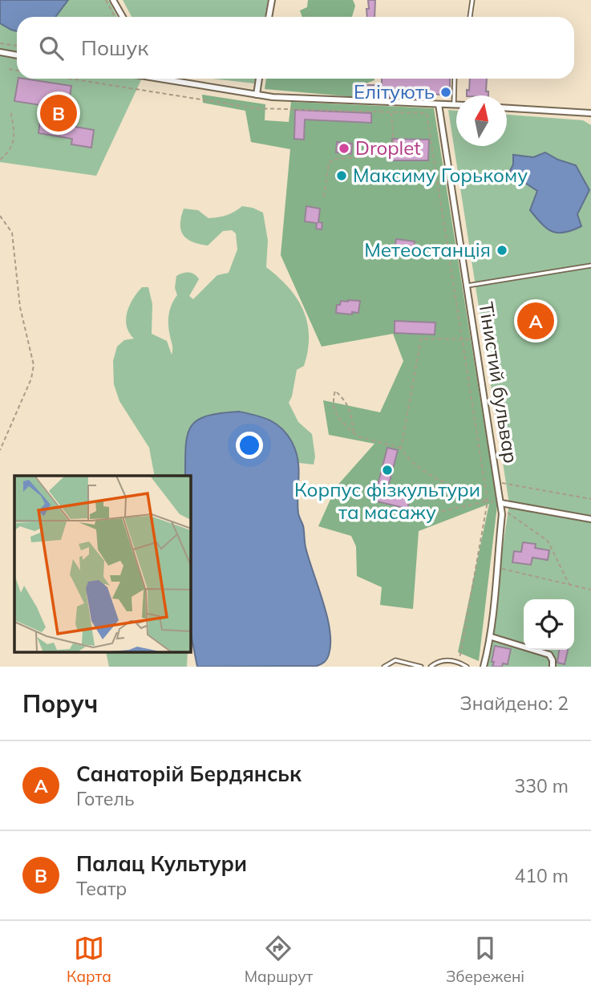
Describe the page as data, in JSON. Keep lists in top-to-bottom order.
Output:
{
  "streets": {
    "street": ["Тінистий бульвар"]
  },
  "places": [
    "Елітують",
    "Droplet",
    "Максиму Горькому",
    "Метеостанція",
    "Корпус фізкультури та масажу"
  ],
  "north": "top",
  "page": {
    "search": "Пошук",
    "pins": ["B", "A"],
    "heading": ["Поруч", "Знайдено: 2"],
    "list": [
      {
        "mark": "A",
        "name": "Санаторій Бердянськ",
        "note": "Готель",
        "value": "330 m"
      },
      {
        "mark": "B",
        "name": "Палац Культури",
        "note": "Театр",
        "value": "410 m"
      }
    ],
    "nav": ["Карта", "Маршрут", "Збережені"]
  }
}
